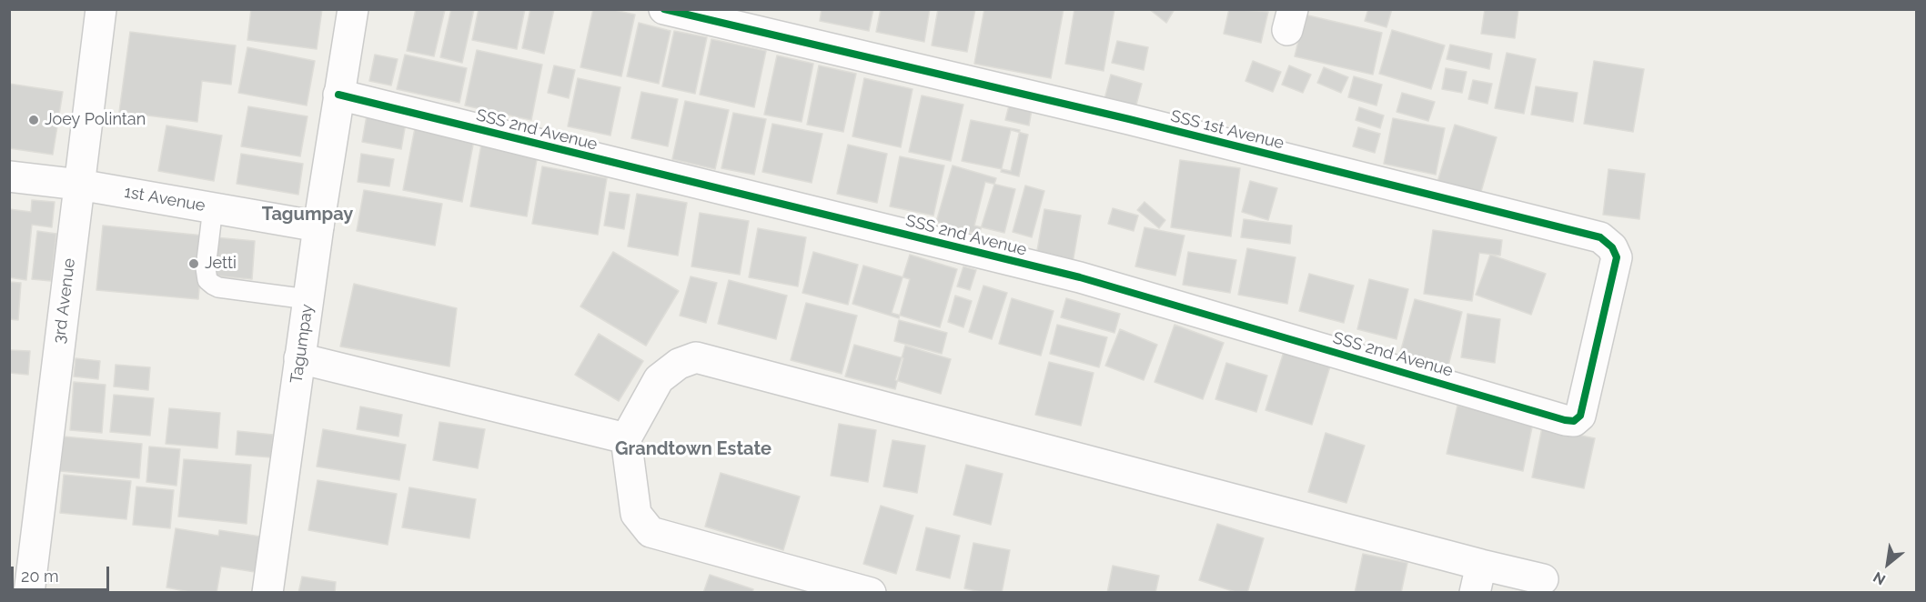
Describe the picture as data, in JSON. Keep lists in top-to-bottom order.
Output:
{
  "streets": {
    "street": [
      "SSS 2nd Avenue",
      "SSS 1st Avenue",
      "1st Avenue",
      "3rd Avenue",
      "Tagumpay"
    ]
  },
  "crossings": [
    ["SSS 2nd Avenue", "SSS 1st Avenue"],
    ["SSS 2nd Avenue", "Tagumpay"],
    ["1st Avenue", "3rd Avenue"],
    ["1st Avenue", "Tagumpay"]
  ],
  "districts": ["Tagumpay", "Grandtown Estate"],
  "places": ["Joey Polintan", "Jetti"],
  "scale_bar": "20 m",
  "north": "bottom left"
}
